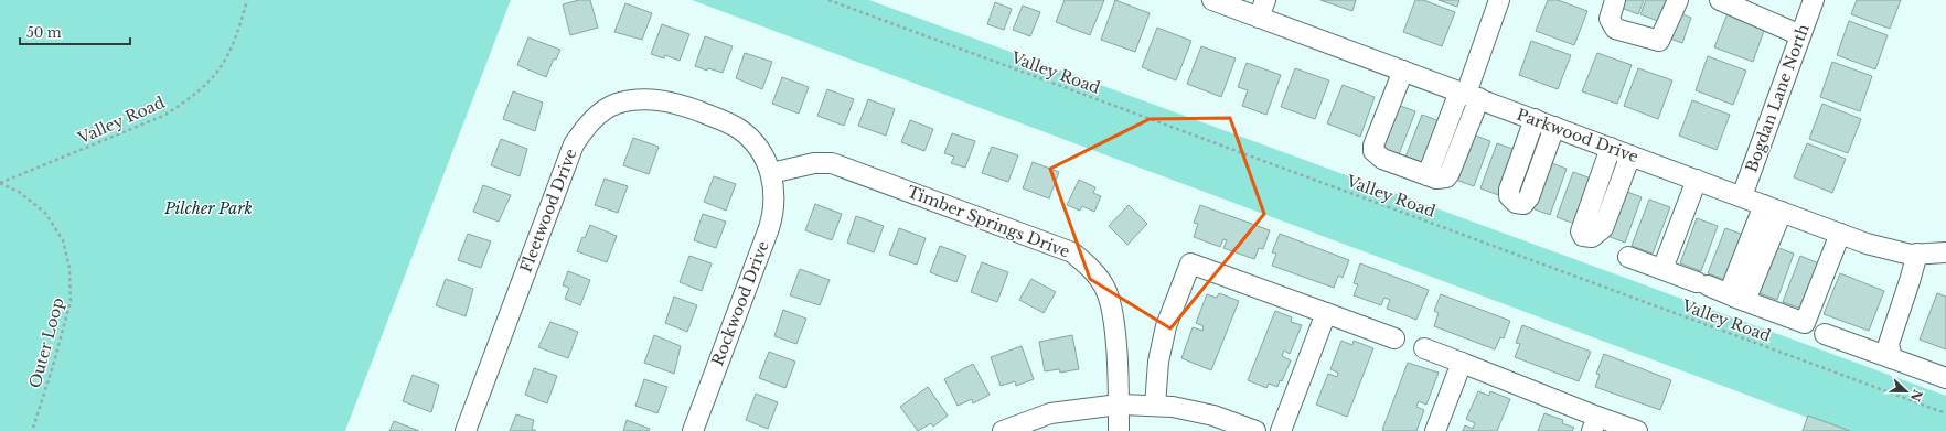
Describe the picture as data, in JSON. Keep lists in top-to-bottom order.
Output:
{
  "streets": {
    "street": [
      "Bogdan Lane North",
      "Parkwood Drive",
      "Fleetwood Drive",
      "Timber Springs Drive",
      "Rockwood Drive"
    ],
    "path": ["Valley Road", "Outer Loop"]
  },
  "crossings": [
    ["Valley Road", "Outer Loop"],
    ["Bogdan Lane North", "Parkwood Drive"],
    ["Fleetwood Drive", "Timber Springs Drive"],
    ["Fleetwood Drive", "Rockwood Drive"],
    ["Timber Springs Drive", "Rockwood Drive"]
  ],
  "parks": ["Pilcher Park"],
  "scale_bar": "50 m",
  "north": "right"
}
